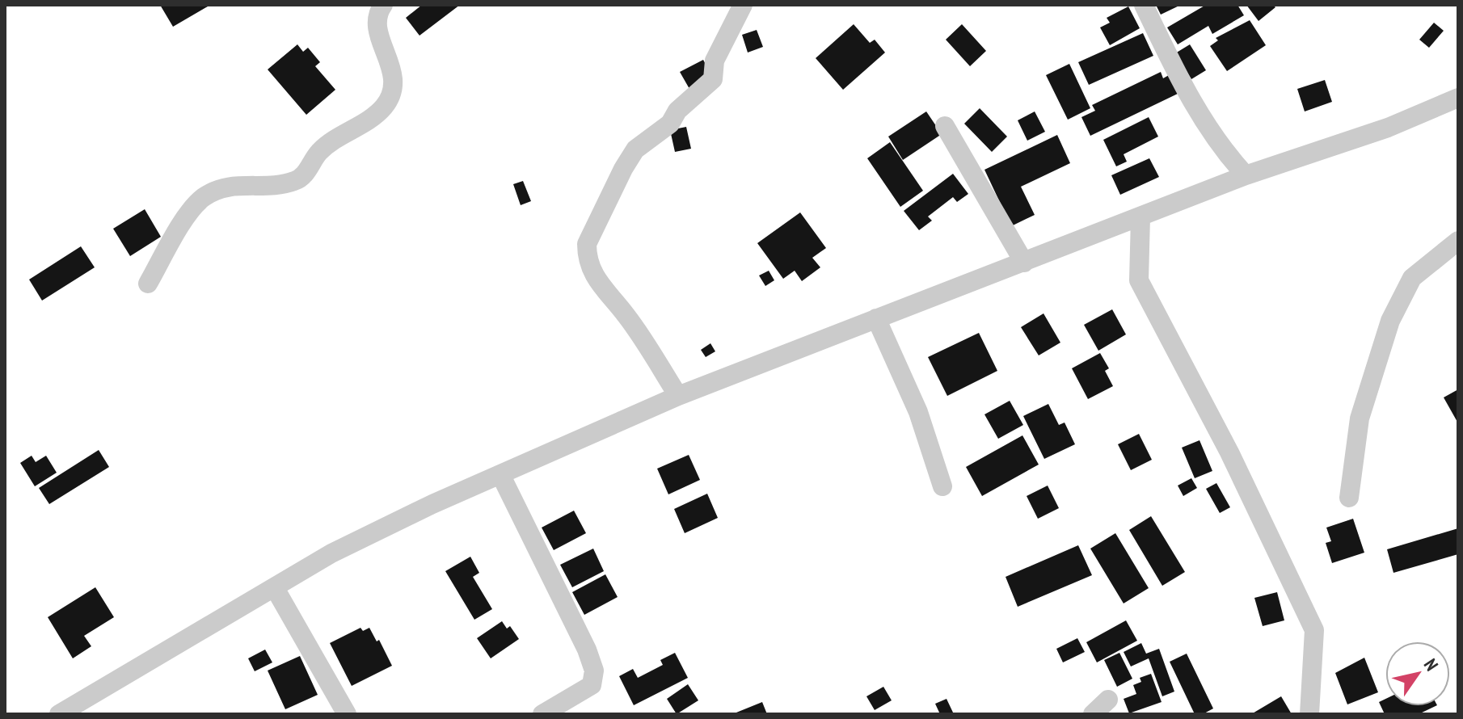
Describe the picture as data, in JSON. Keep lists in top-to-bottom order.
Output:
{
  "north": "top right"
}
